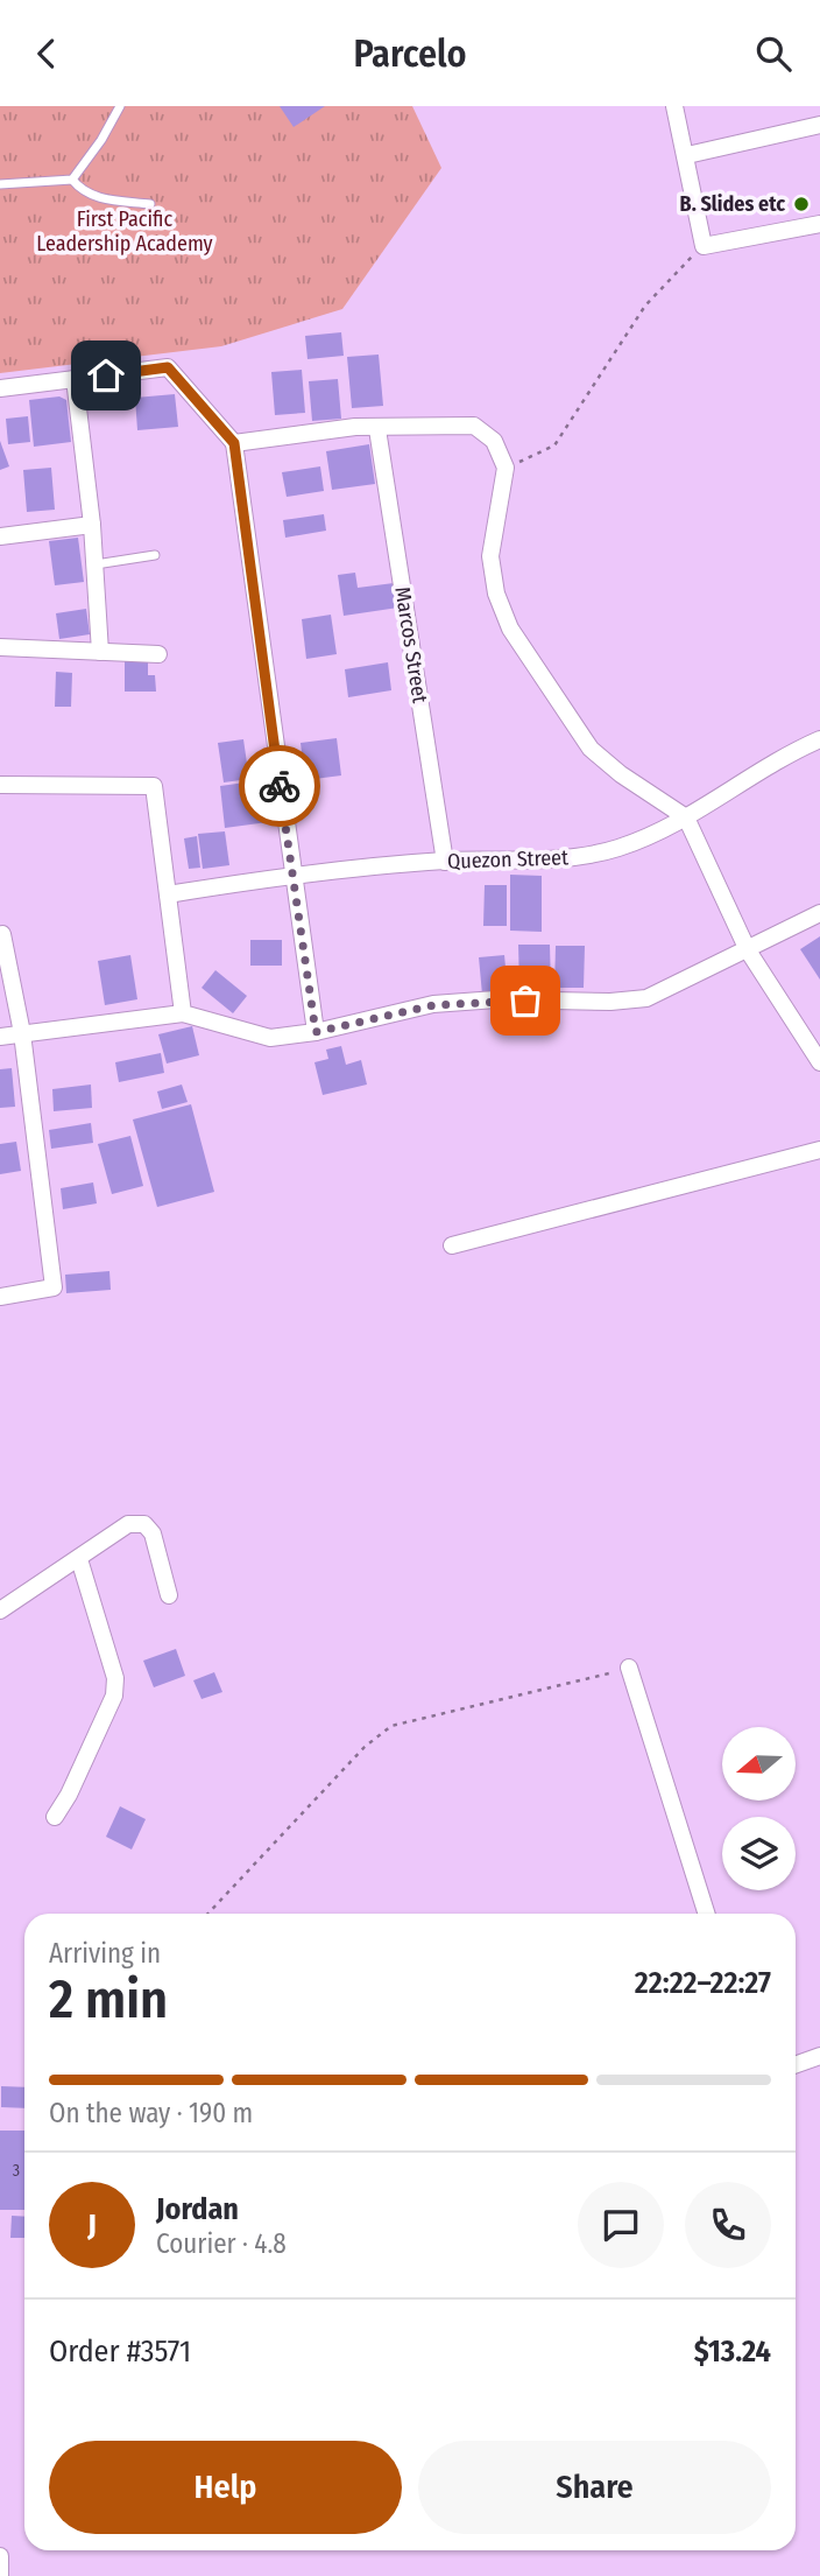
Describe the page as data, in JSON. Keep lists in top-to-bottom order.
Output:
{
  "streets": {
    "street": ["Marcos Street", "Quezon Street"]
  },
  "crossings": [
    ["Marcos Street", "Quezon Street"]
  ],
  "parks": ["First Pacific Leadership Academy"],
  "places": ["B. Slides etc"],
  "house_numbers": ["3"],
  "north": "left",
  "page": {
    "header": "Parcelo",
    "heading": ["2 min", "Arriving in", "22:22–22:27"],
    "panel": [
      "Jordan",
      "Courier · 4.8",
      "Order #3571",
      "$13.24"
    ],
    "bar": "On the way · 190 m",
    "round": "J",
    "buttons": ["Help", "Share"]
  }
}
